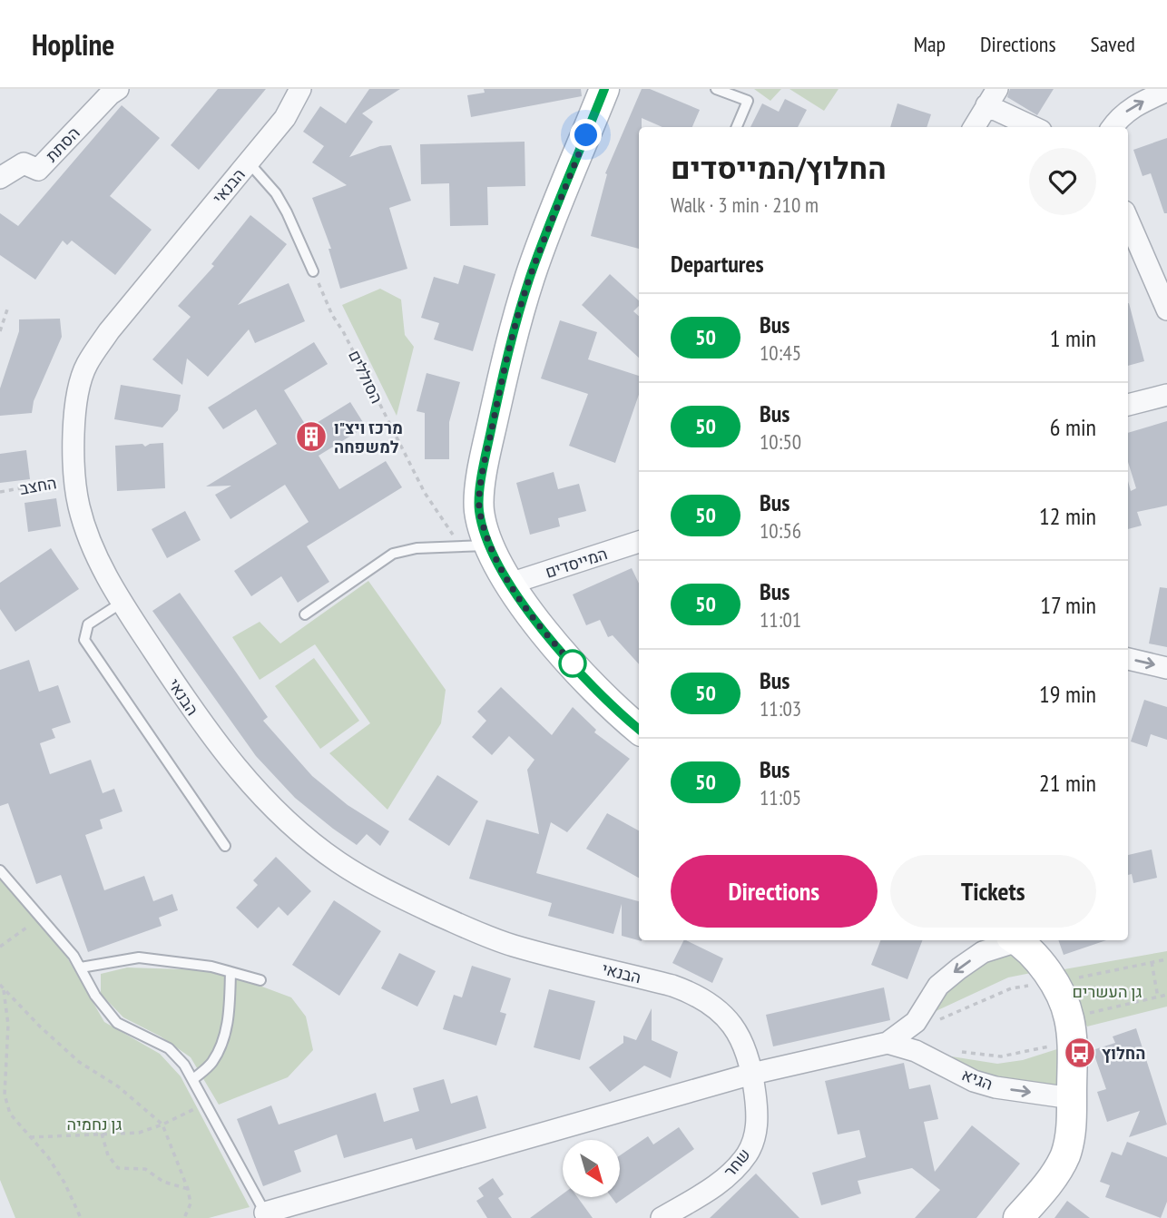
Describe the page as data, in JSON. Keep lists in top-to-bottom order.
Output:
{
  "streets": {
    "street": [
      "הסתת",
      "הבנאי",
      "המייסדים",
      "הגיא",
      "שחר"
    ],
    "path": ["הסוללים", "החצב"]
  },
  "crossings": [
    ["הבנאי", "החצב"],
    ["הבנאי", "הגיא"],
    ["הבנאי", "שחר"],
    ["הגיא", "שחר"]
  ],
  "parks": ["גן העשרים", "גן נחמיה"],
  "places": {
    "building": ["מרכז ויצ\"ו למשפחה"],
    "bus stop": ["החלוץ"]
  },
  "lines": ["bus line 50"],
  "north": "bottom right",
  "page": {
    "header": "Hopline",
    "nav": ["Map", "Directions", "Saved"],
    "heading": [
      ["החלוץ/המייסדים", "Walk · 3 min · 210 m"],
      "Departures"
    ],
    "list": [
      {
        "mark": "50",
        "name": "Bus",
        "note": "10:45",
        "value": "1 min"
      },
      {
        "mark": "50",
        "name": "Bus",
        "note": "10:50",
        "value": "6 min"
      },
      {
        "mark": "50",
        "name": "Bus",
        "note": "10:56",
        "value": "12 min"
      },
      {
        "mark": "50",
        "name": "Bus",
        "note": "11:01",
        "value": "17 min"
      },
      {
        "mark": "50",
        "name": "Bus",
        "note": "11:03",
        "value": "19 min"
      },
      {
        "mark": "50",
        "name": "Bus",
        "note": "11:05",
        "value": "21 min"
      }
    ],
    "buttons": ["Directions", "Tickets"]
  }
}
